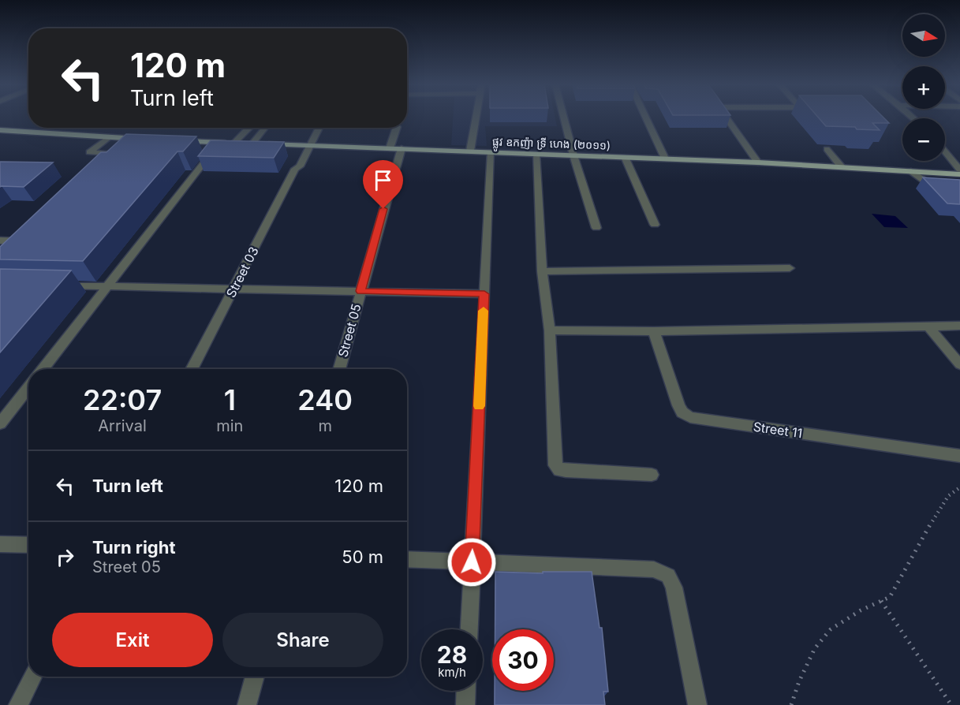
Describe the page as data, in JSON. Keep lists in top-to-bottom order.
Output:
{
  "streets": {
    "main road": ["ផ្លូវ ឧកញ៉ា ទ្រី ហេង (២០១១)"],
    "street": ["Street 03", "Street 05", "Street 11"]
  },
  "crossings": [
    ["ផ្លូវ ឧកញ៉ា ទ្រី ហេង (២០១១)", "Street 03"],
    ["ផ្លូវ ឧកញ៉ា ទ្រី ហេង (២០១១)", "Street 05"]
  ],
  "north": "right",
  "page": {
    "map_buttons": ["+", "−"],
    "turn": ["120 m", "Turn left"],
    "eta": [
      "22:07",
      "Arrival",
      "1",
      "min",
      "240",
      "m"
    ],
    "list": [
      {
        "name": "Turn left",
        "value": "120 m"
      },
      {
        "name": "Turn right",
        "note": "Street 05",
        "value": "50 m"
      }
    ],
    "buttons": ["Exit", "Share"],
    "speed": "28 km/h",
    "limit": "30"
  }
}
